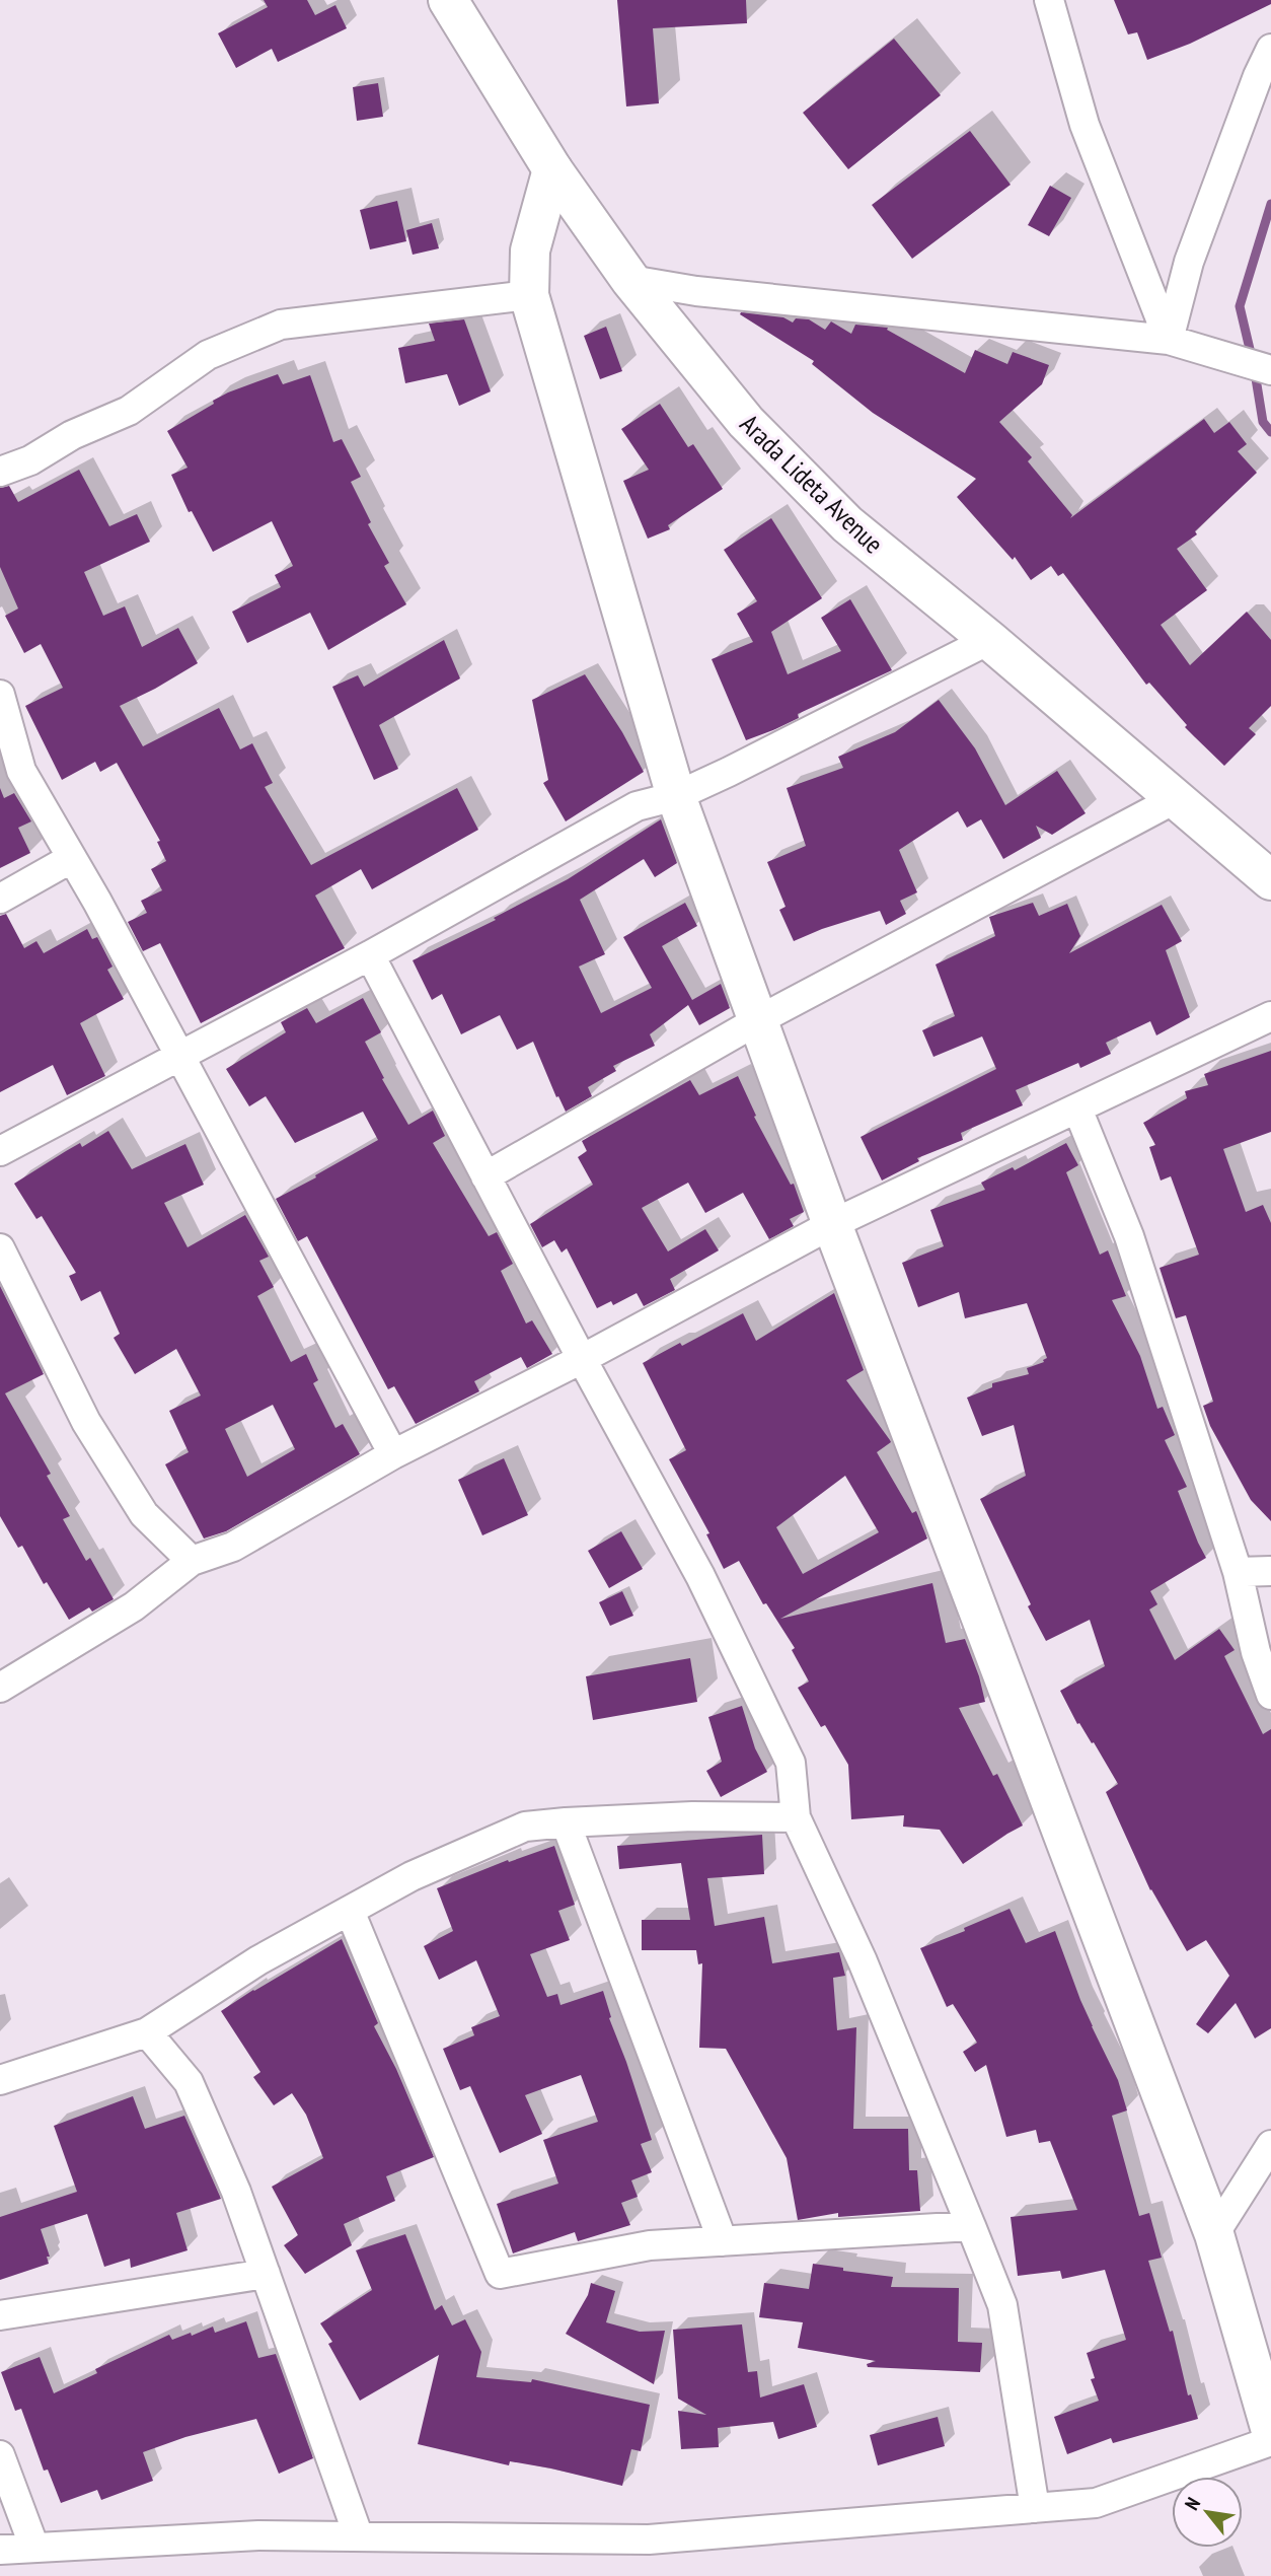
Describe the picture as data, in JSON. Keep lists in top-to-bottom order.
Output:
{
  "streets": {
    "main road": ["Arada Lideta Avenue"]
  },
  "north": "top left"
}
